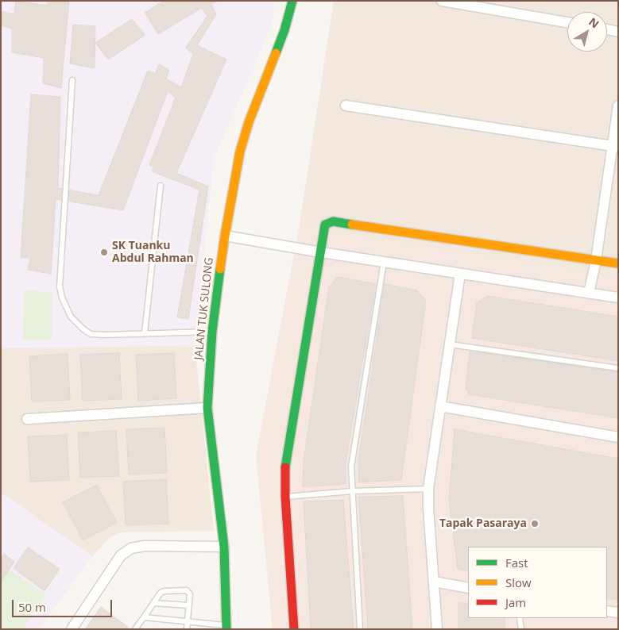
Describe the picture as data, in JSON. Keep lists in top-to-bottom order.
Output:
{
  "streets": {
    "street": ["JALAN TUK SULONG"]
  },
  "places": ["SK Tuanku Abdul Rahman", "Tapak Pasaraya"],
  "legend": ["Fast", "Slow", "Jam"],
  "scale_bar": "50 m",
  "north": "top right"
}
